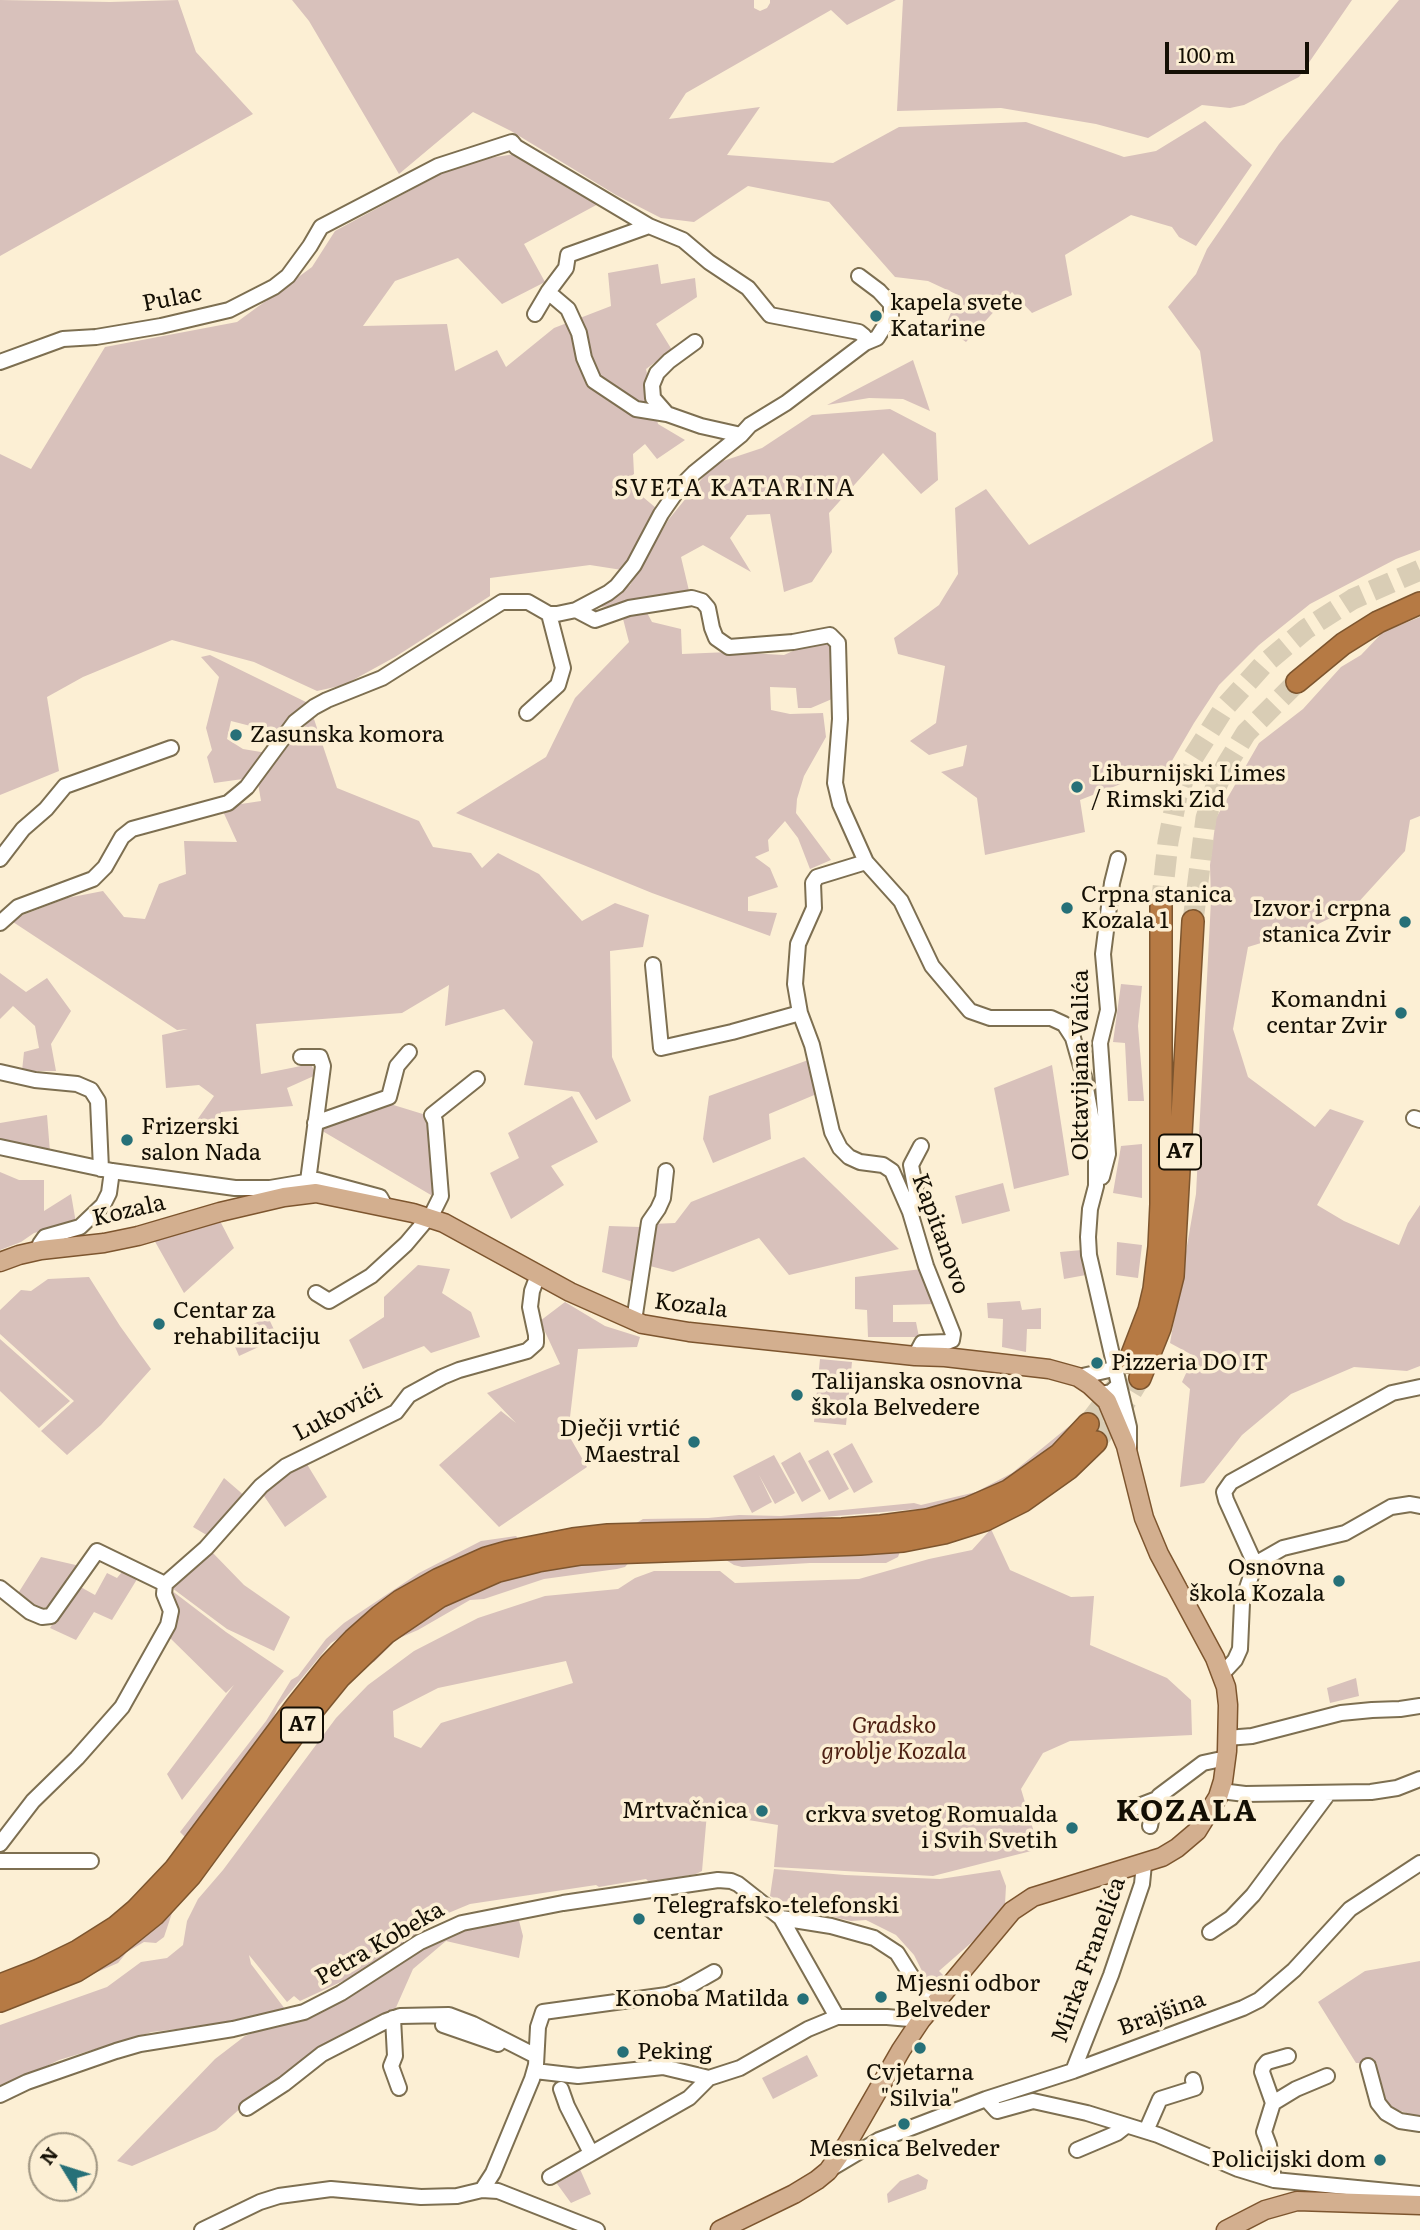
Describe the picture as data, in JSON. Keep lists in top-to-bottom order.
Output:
{
  "streets": {
    "highway": ["A7"],
    "main road": ["Kozala"],
    "street": [
      "Pulac",
      "Oktavijana Valića",
      "Kapitanovo",
      "Lukovići",
      "Petra Kobeka",
      "Mirka Franelića",
      "Brajšina"
    ]
  },
  "crossings": [
    ["Oktavijana Valića", "A7"],
    ["Oktavijana Valića", "Kozala"],
    ["Oktavijana Valića", "Kapitanovo"],
    ["Kozala", "Kapitanovo"],
    ["Kozala", "Lukovići"],
    ["Kozala", "Mirka Franelića"],
    ["Kozala", "Brajšina"],
    ["Mirka Franelića", "Brajšina"]
  ],
  "districts": ["SVETA KATARINA", "KOZALA"],
  "parks": ["Gradsko groblje Kozala"],
  "places": [
    "kapela svete Katarine",
    "Zasunska komora",
    "Liburnijski Limes / Rimski Zid",
    "Crpna stanica Kozala 1",
    "Izvor i crpna stanica Zvir",
    "Komandni centar Zvir",
    "Frizerski salon Nada",
    "Centar za rehabilitaciju",
    "Pizzeria DO IT",
    "Talijanska osnovna škola Belvedere",
    "Dječji vrtić Maestral",
    "Osnovna škola Kozala",
    "Mrtvačnica",
    "crkva svetog Romualda i Svih Svetih",
    "Telegrafsko-telefonski centar",
    "Mjesni odbor Belveder",
    "Konoba Matilda",
    "Cvjetarna \"Silvia\"",
    "Peking",
    "Mesnica Belveder",
    "Policijski dom"
  ],
  "scale_bar": "100 m",
  "north": "top left"
}
